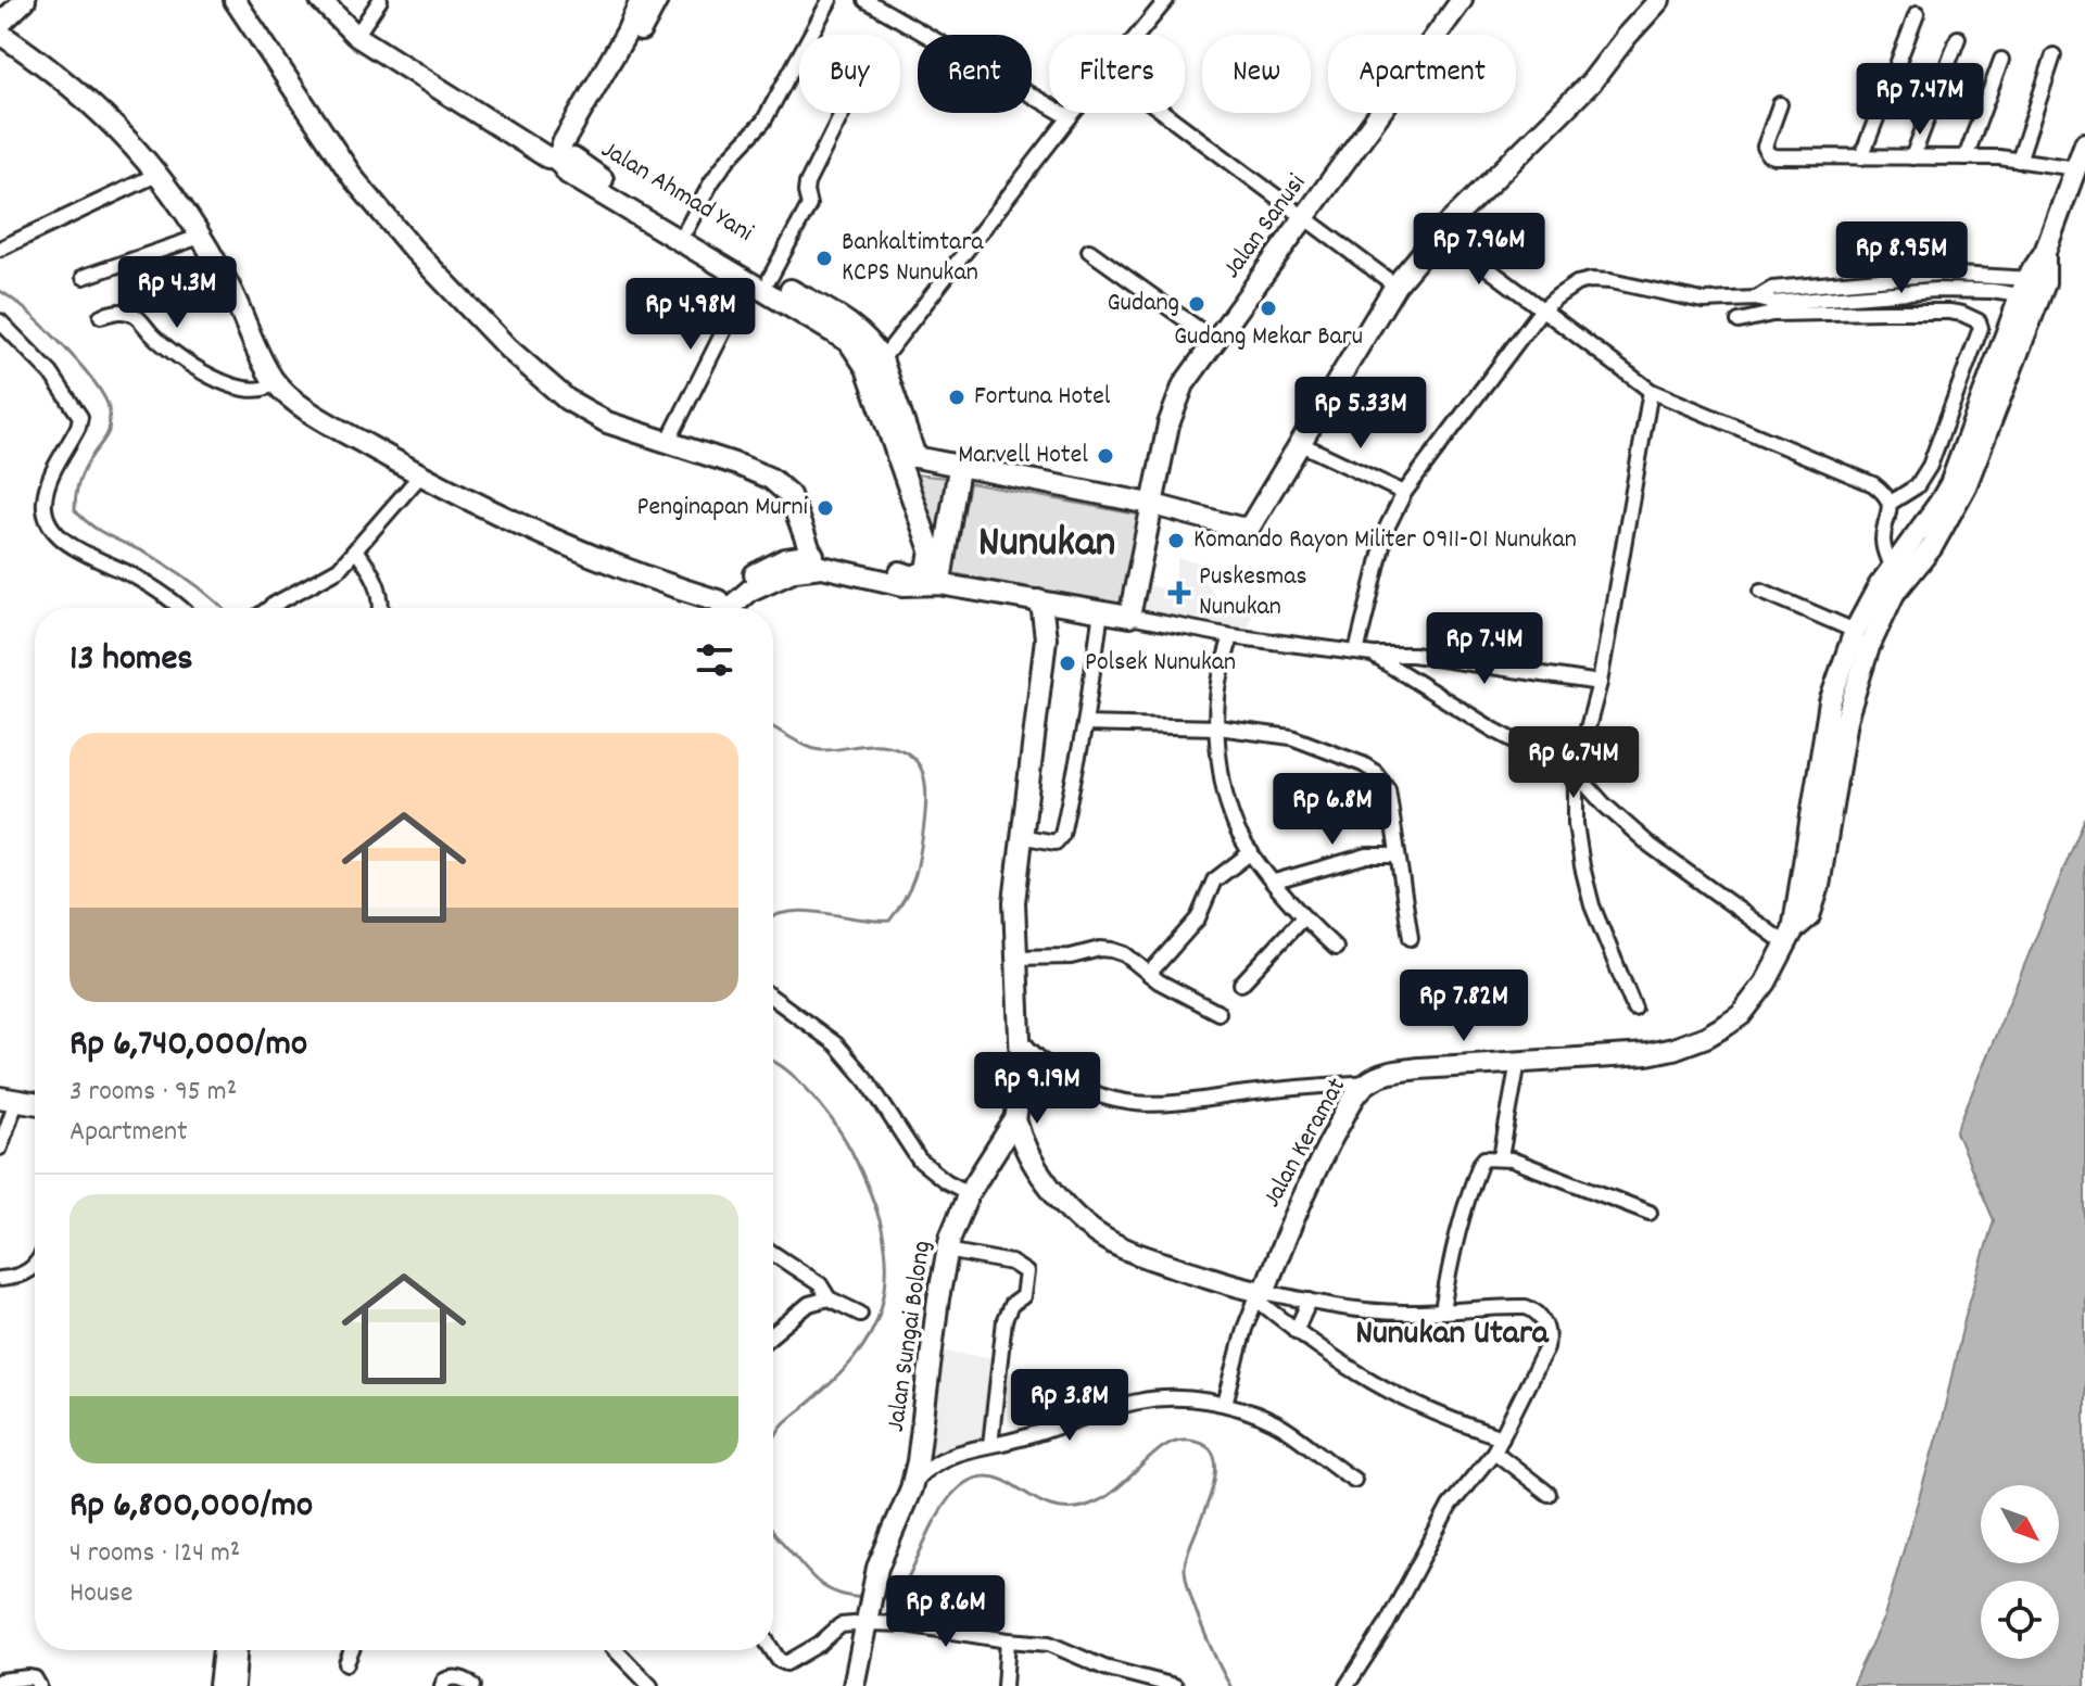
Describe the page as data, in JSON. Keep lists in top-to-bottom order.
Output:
{
  "streets": {
    "street": [
      "Jalan Ahmad Yani",
      "Jalan Sanusi",
      "Jalan Keramat",
      "Jalan Sungai Bolong"
    ]
  },
  "districts": ["Nunukan", "Nunukan Utara"],
  "places": {
    "other": [
      "Bankaltimtara KCPS Nunukan",
      "Gudang",
      "Gudang Mekar Baru",
      "Fortuna Hotel",
      "Marvell Hotel",
      "Penginapan Murni",
      "Komando Rayon Militer 0911-01 Nunukan",
      "Polsek Nunukan"
    ],
    "health": ["Puskesmas Nunukan"]
  },
  "north": "bottom right",
  "page": {
    "chip": [
      "Buy",
      "Rent",
      "Filters",
      "New",
      "Apartment"
    ],
    "price": [
      "Rp 7.47M",
      "Rp 7.96M",
      "Rp 8.95M",
      "Rp 4.3M",
      "Rp 4.98M",
      "Rp 5.33M",
      "Rp 7.4M",
      "Rp 6.74M",
      "Rp 6.8M",
      "Rp 7.82M",
      "Rp 9.19M",
      "Rp 3.8M",
      "Rp 8.6M"
    ],
    "heading": "13 homes",
    "list": [
      {
        "name": "Rp 6,740,000/mo",
        "note": "3 rooms · 95 m² · Apartment"
      },
      {
        "name": "Rp 6,800,000/mo",
        "note": "4 rooms · 124 m² · House"
      }
    ]
  }
}
